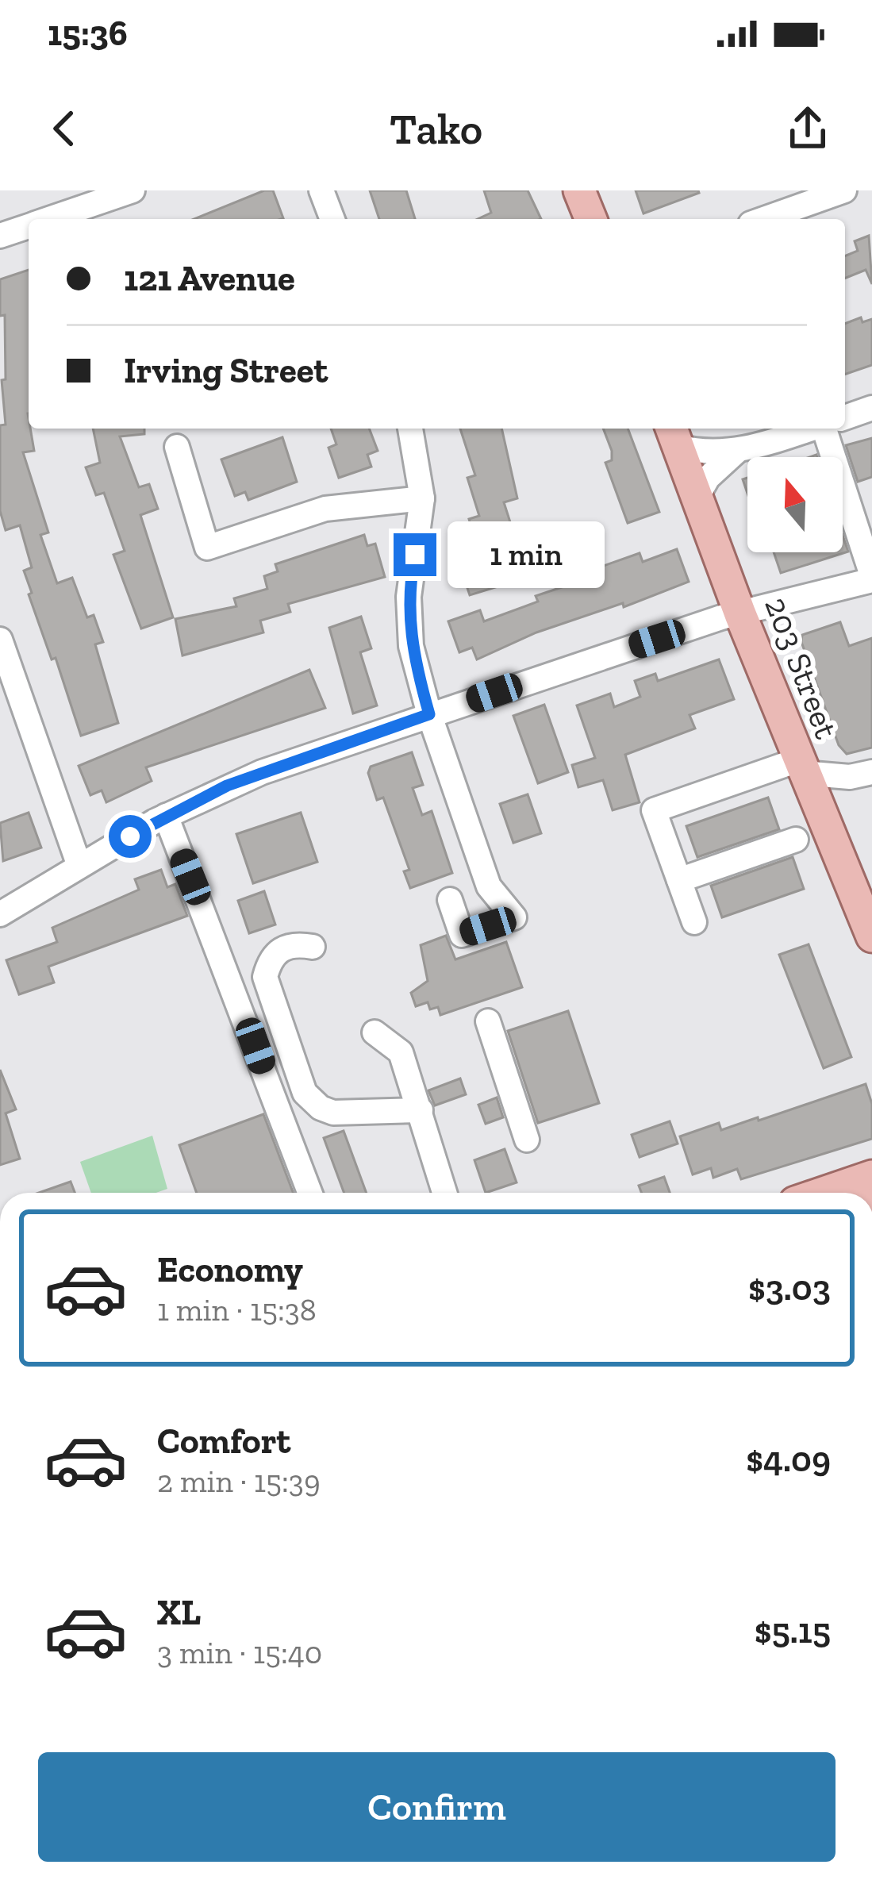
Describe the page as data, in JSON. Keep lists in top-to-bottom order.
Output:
{
  "streets": {
    "main road": ["203 Street"]
  },
  "north": "top",
  "page": {
    "status": "15:36",
    "header": "Tako",
    "banner": ["121 Avenue", "Irving Street"],
    "bubble": "1 min",
    "list": [
      {
        "name": "Economy",
        "note": "1 min · 15:38",
        "value": "$3.03"
      },
      {
        "name": "Comfort",
        "note": "2 min · 15:39",
        "value": "$4.09"
      },
      {
        "name": "XL",
        "note": "3 min · 15:40",
        "value": "$5.15"
      }
    ],
    "buttons": "Confirm"
  }
}
